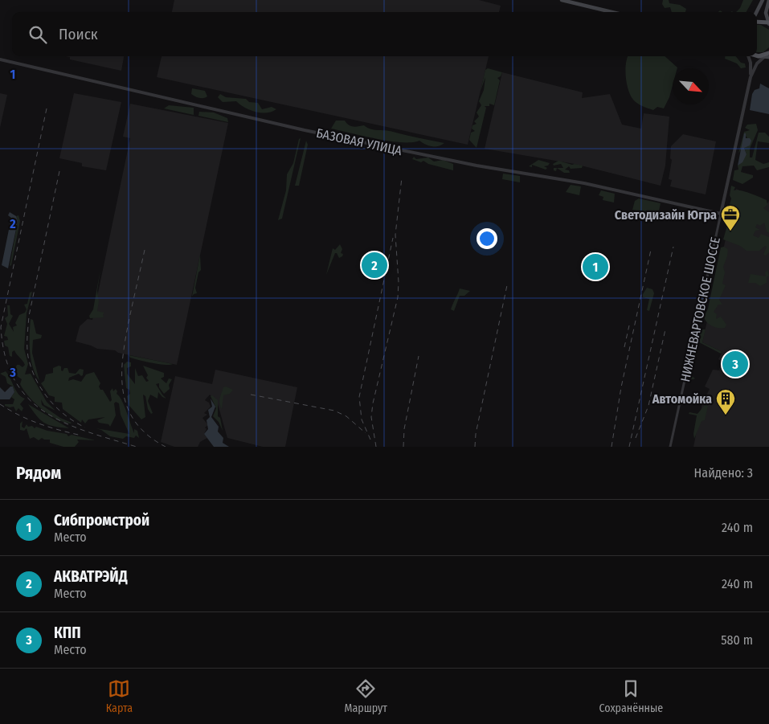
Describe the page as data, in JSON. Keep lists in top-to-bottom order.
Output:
{
  "streets": {
    "street": ["БАЗОВАЯ УЛИЦА", "НИЖНЕВАРТОВСКОЕ ШОССЕ"]
  },
  "crossings": [
    ["БАЗОВАЯ УЛИЦА", "НИЖНЕВАРТОВСКОЕ ШОССЕ"]
  ],
  "places": {
    "office": ["Светодизайн Югра"],
    "building": ["Автомойка"]
  },
  "north": "bottom right",
  "page": {
    "search": "Поиск",
    "pins": ["2", "1", "3"],
    "heading": ["Рядом", "Найдено: 3"],
    "list": [
      {
        "mark": "1",
        "name": "Сибпромстрой",
        "note": "Место",
        "value": "240 m"
      },
      {
        "mark": "2",
        "name": "АКВАТРЭЙД",
        "note": "Место",
        "value": "240 m"
      },
      {
        "mark": "3",
        "name": "КПП",
        "note": "Место",
        "value": "580 m"
      }
    ],
    "nav": ["Карта", "Маршрут", "Сохранённые"]
  },
  "grid": {
    "rows": ["1", "2", "3"]
  }
}
